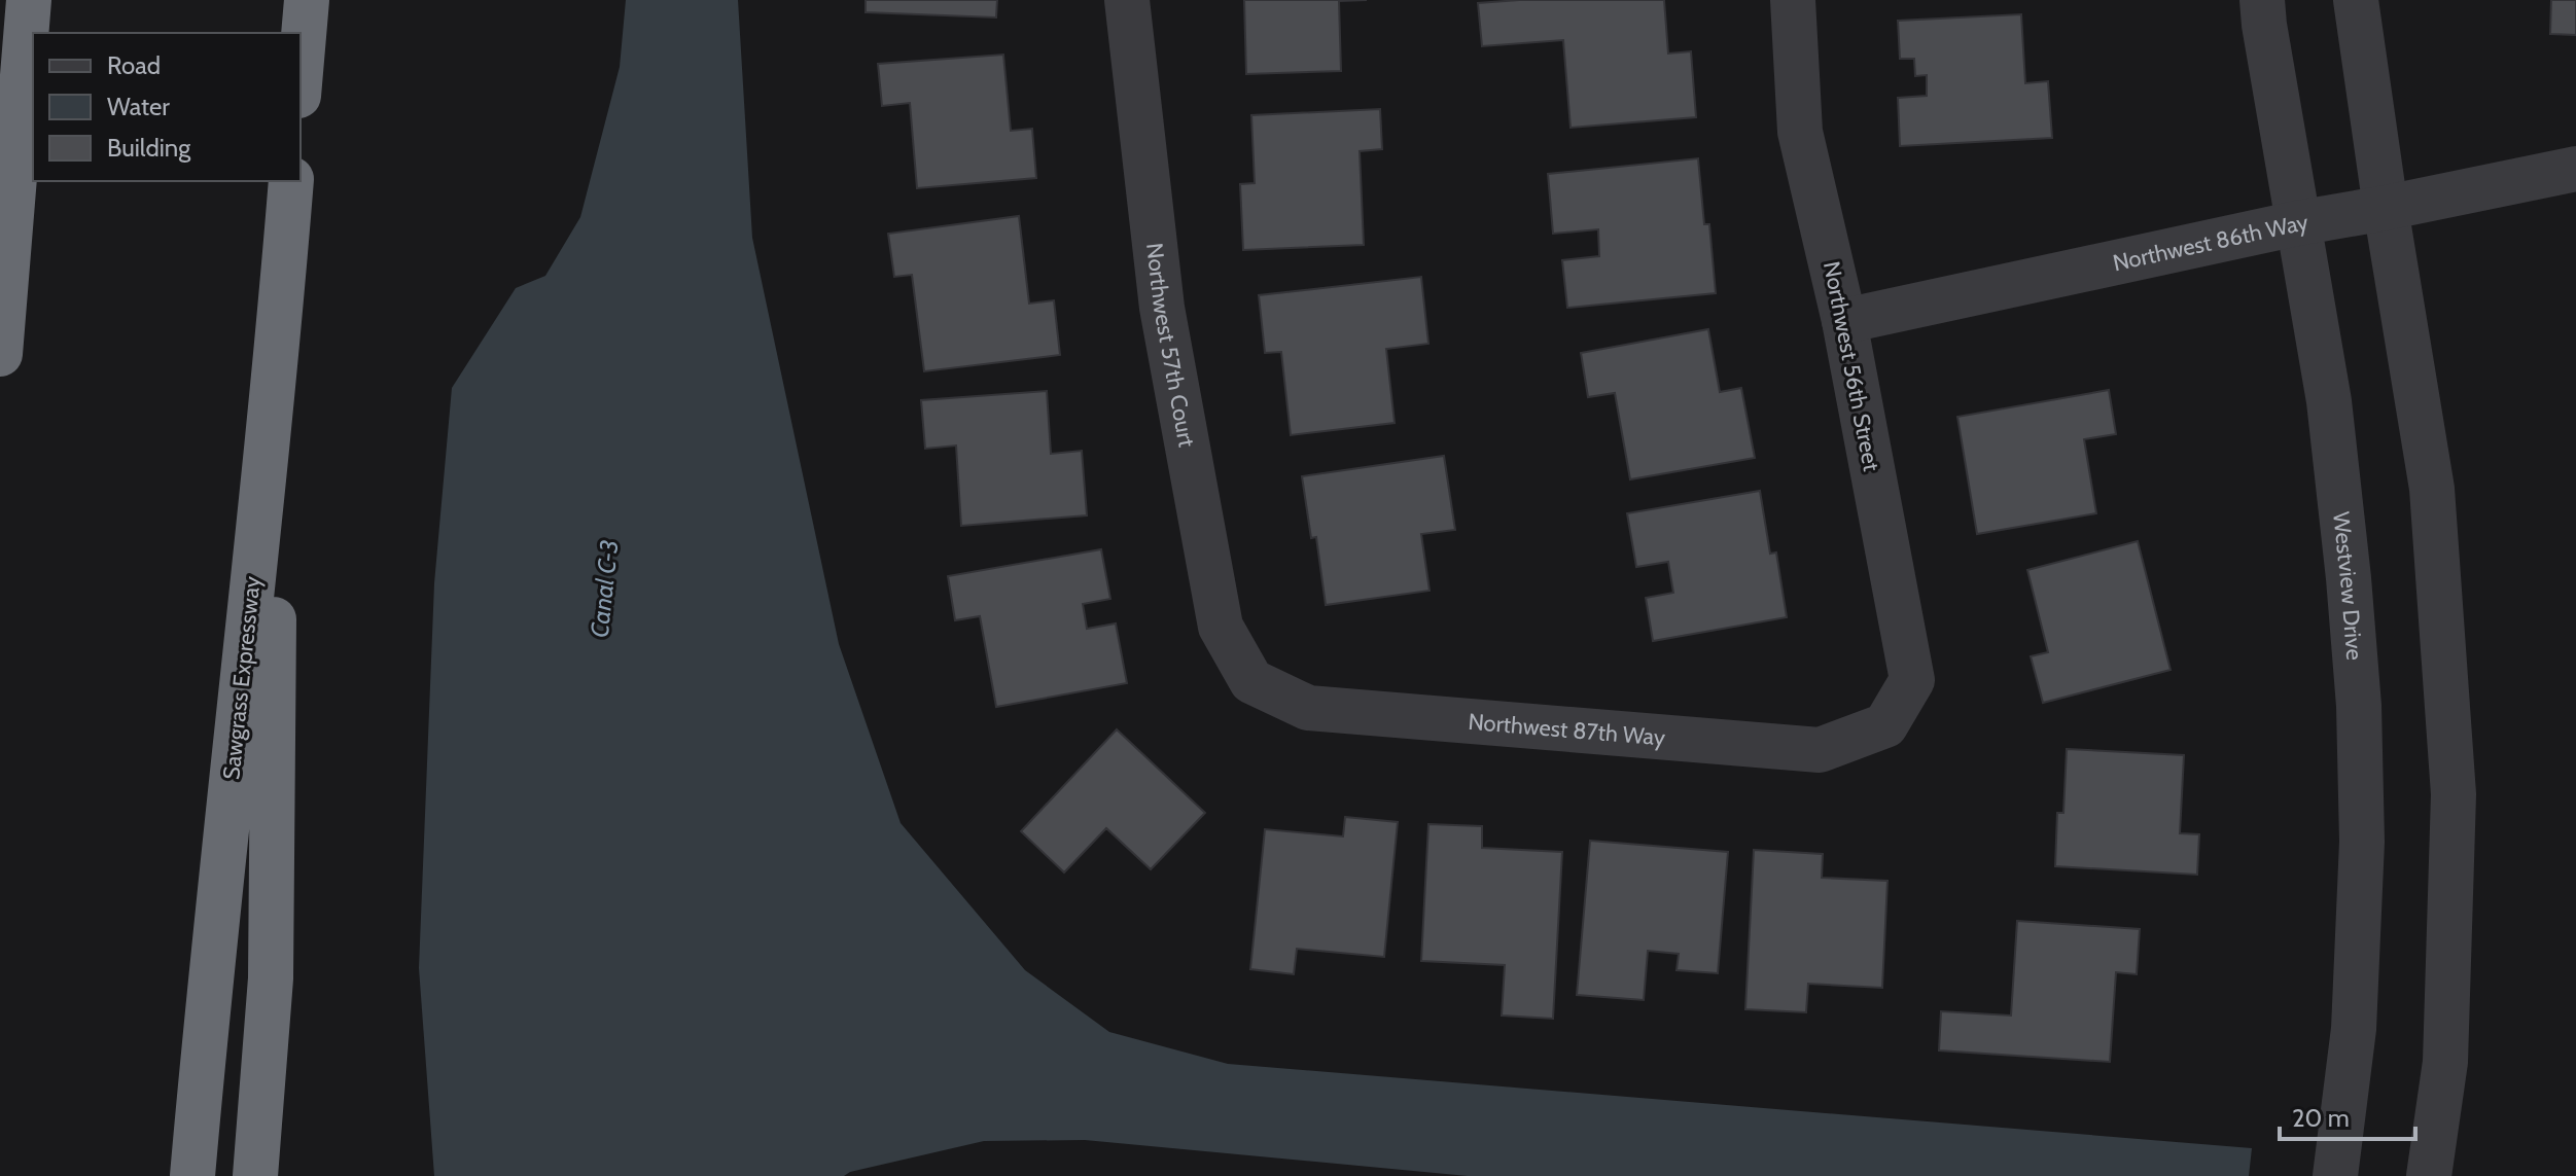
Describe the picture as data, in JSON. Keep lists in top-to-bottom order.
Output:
{
  "streets": {
    "highway": ["Sawgrass Expressway"],
    "street": [
      "Northwest 86th Way",
      "Northwest 57th Court",
      "Northwest 56th Street",
      "Westview Drive",
      "Northwest 87th Way"
    ]
  },
  "crossings": [
    ["Northwest 86th Way", "Northwest 56th Street"],
    ["Northwest 86th Way", "Westview Drive"],
    ["Northwest 57th Court", "Northwest 87th Way"],
    ["Northwest 56th Street", "Northwest 87th Way"]
  ],
  "water": ["Canal C-3"],
  "legend": ["Road", "Water", "Building"],
  "scale_bar": "20 m"
}
